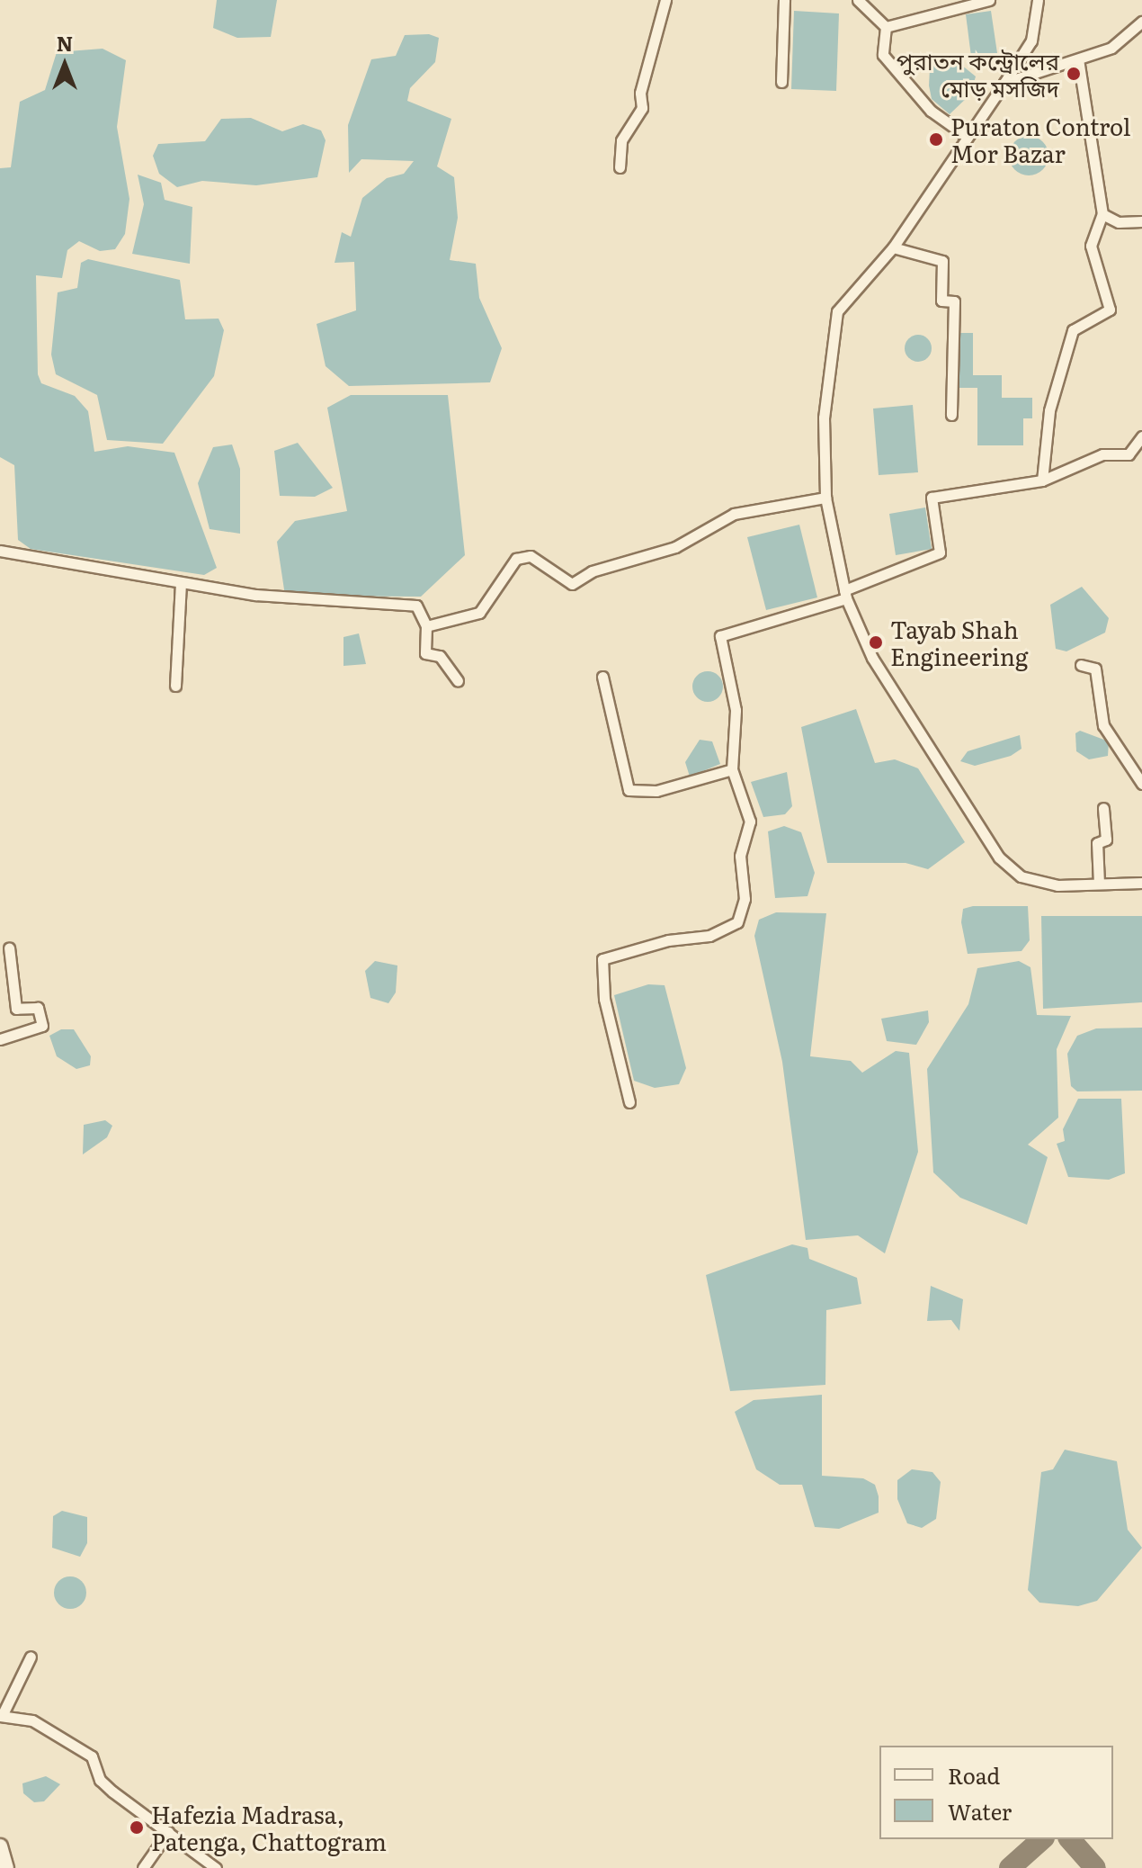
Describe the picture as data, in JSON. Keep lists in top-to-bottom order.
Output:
{
  "places": [
    "পুরাতন কন্ট্রোলের মোড় মসজিদ",
    "Puraton Control Mor Bazar",
    "Tayab Shah Engineering",
    "Hafezia Madrasa, Patenga, Chattogram"
  ],
  "legend": ["Road", "Water"],
  "north": "top"
}
